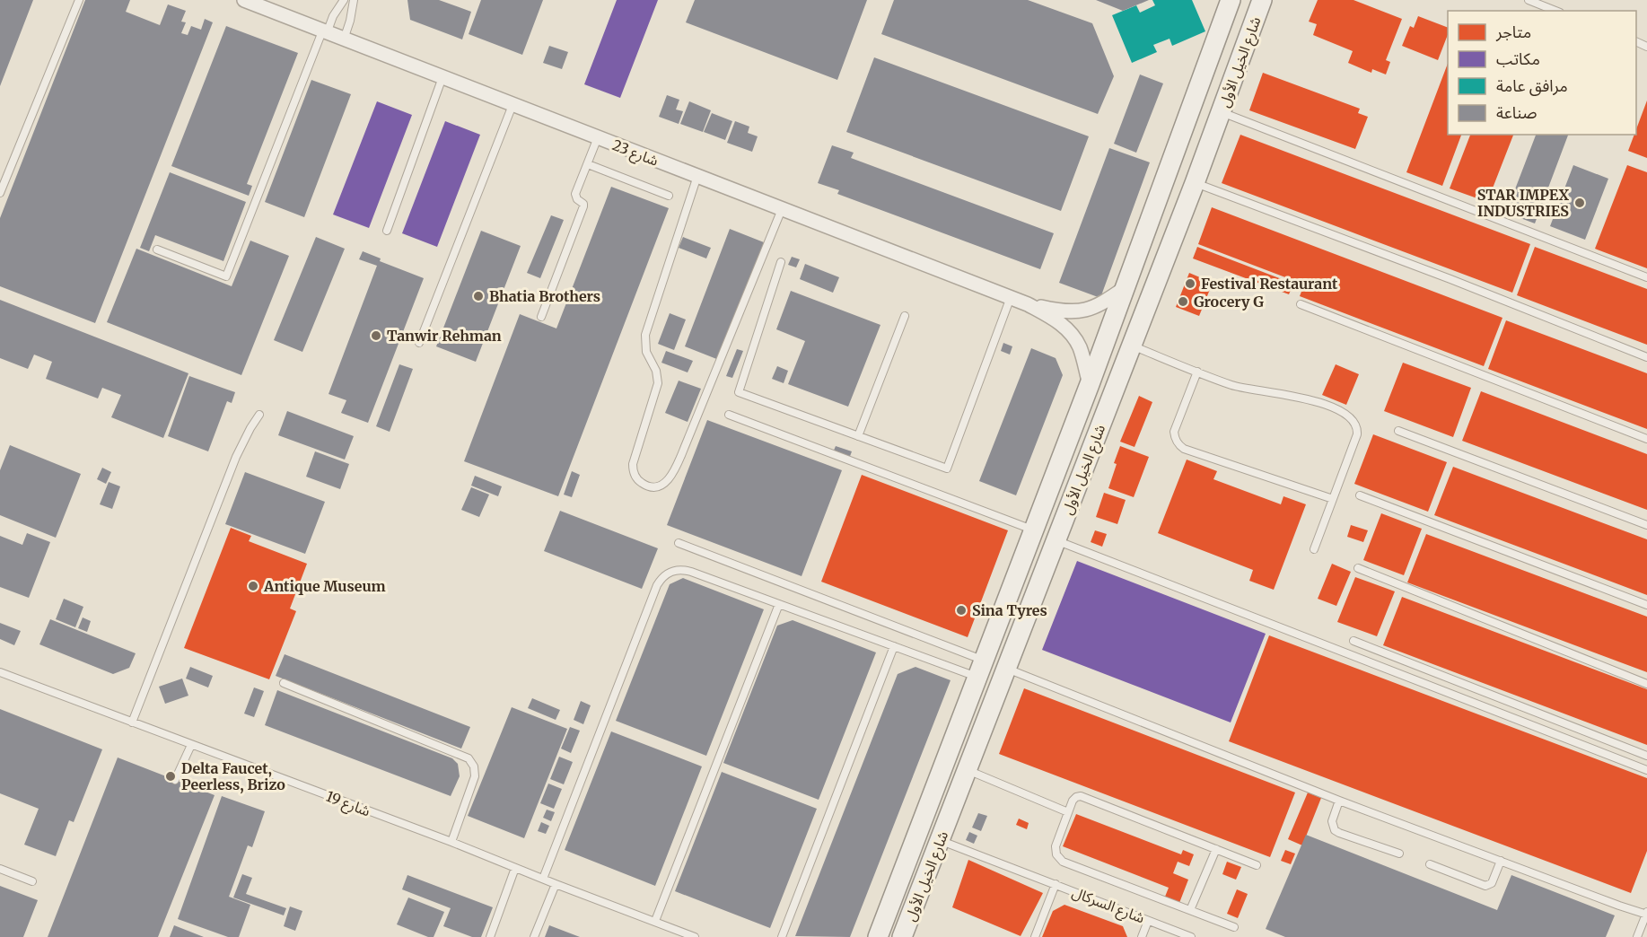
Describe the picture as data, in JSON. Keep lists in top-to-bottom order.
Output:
{
  "streets": {
    "main road": ["شارع الخيل الأول"],
    "street": ["شارع 23"],
    "lane": ["شارع 19", "شارع السركال"]
  },
  "crossings": [
    ["شارع الخيل الأول", "شارع 23"],
    ["شارع الخيل الأول", "شارع السركال"]
  ],
  "places": [
    "STAR IMPEX INDUSTRIES",
    "Festival Restaurant",
    "Bhatia Brothers",
    "Grocery G",
    "Tanwir Rehman",
    "Antique Museum",
    "Sina Tyres",
    "Delta Faucet, Peerless, Brizo"
  ],
  "legend": [
    "متاجر",
    "مكاتب",
    "مرافق عامة",
    "صناعة"
  ]
}
